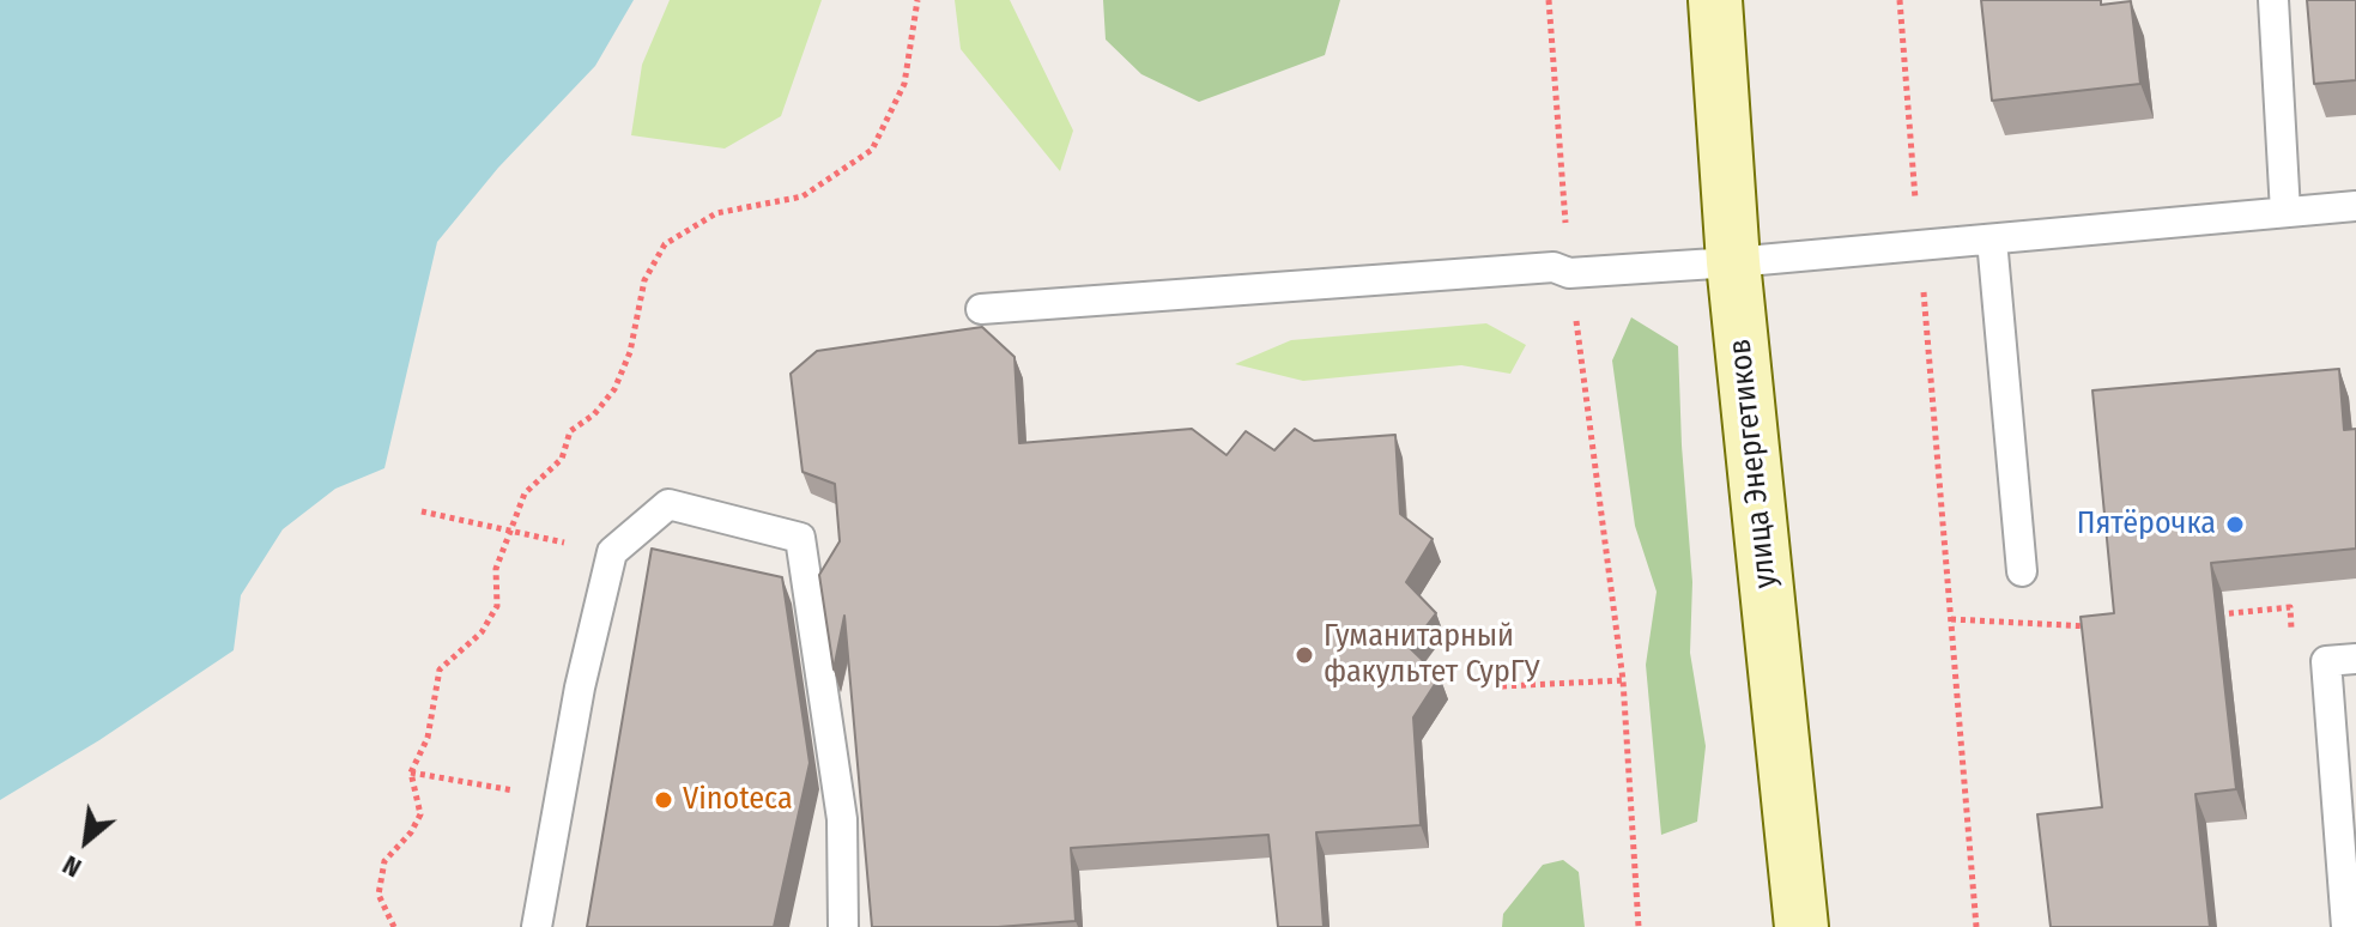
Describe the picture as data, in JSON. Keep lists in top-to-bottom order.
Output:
{
  "streets": {
    "main road": ["улица Энергетиков"]
  },
  "places": ["Пятёрочка", "Гуманитарный факультет СурГУ", "Vinoteca"],
  "north": "bottom left"
}
